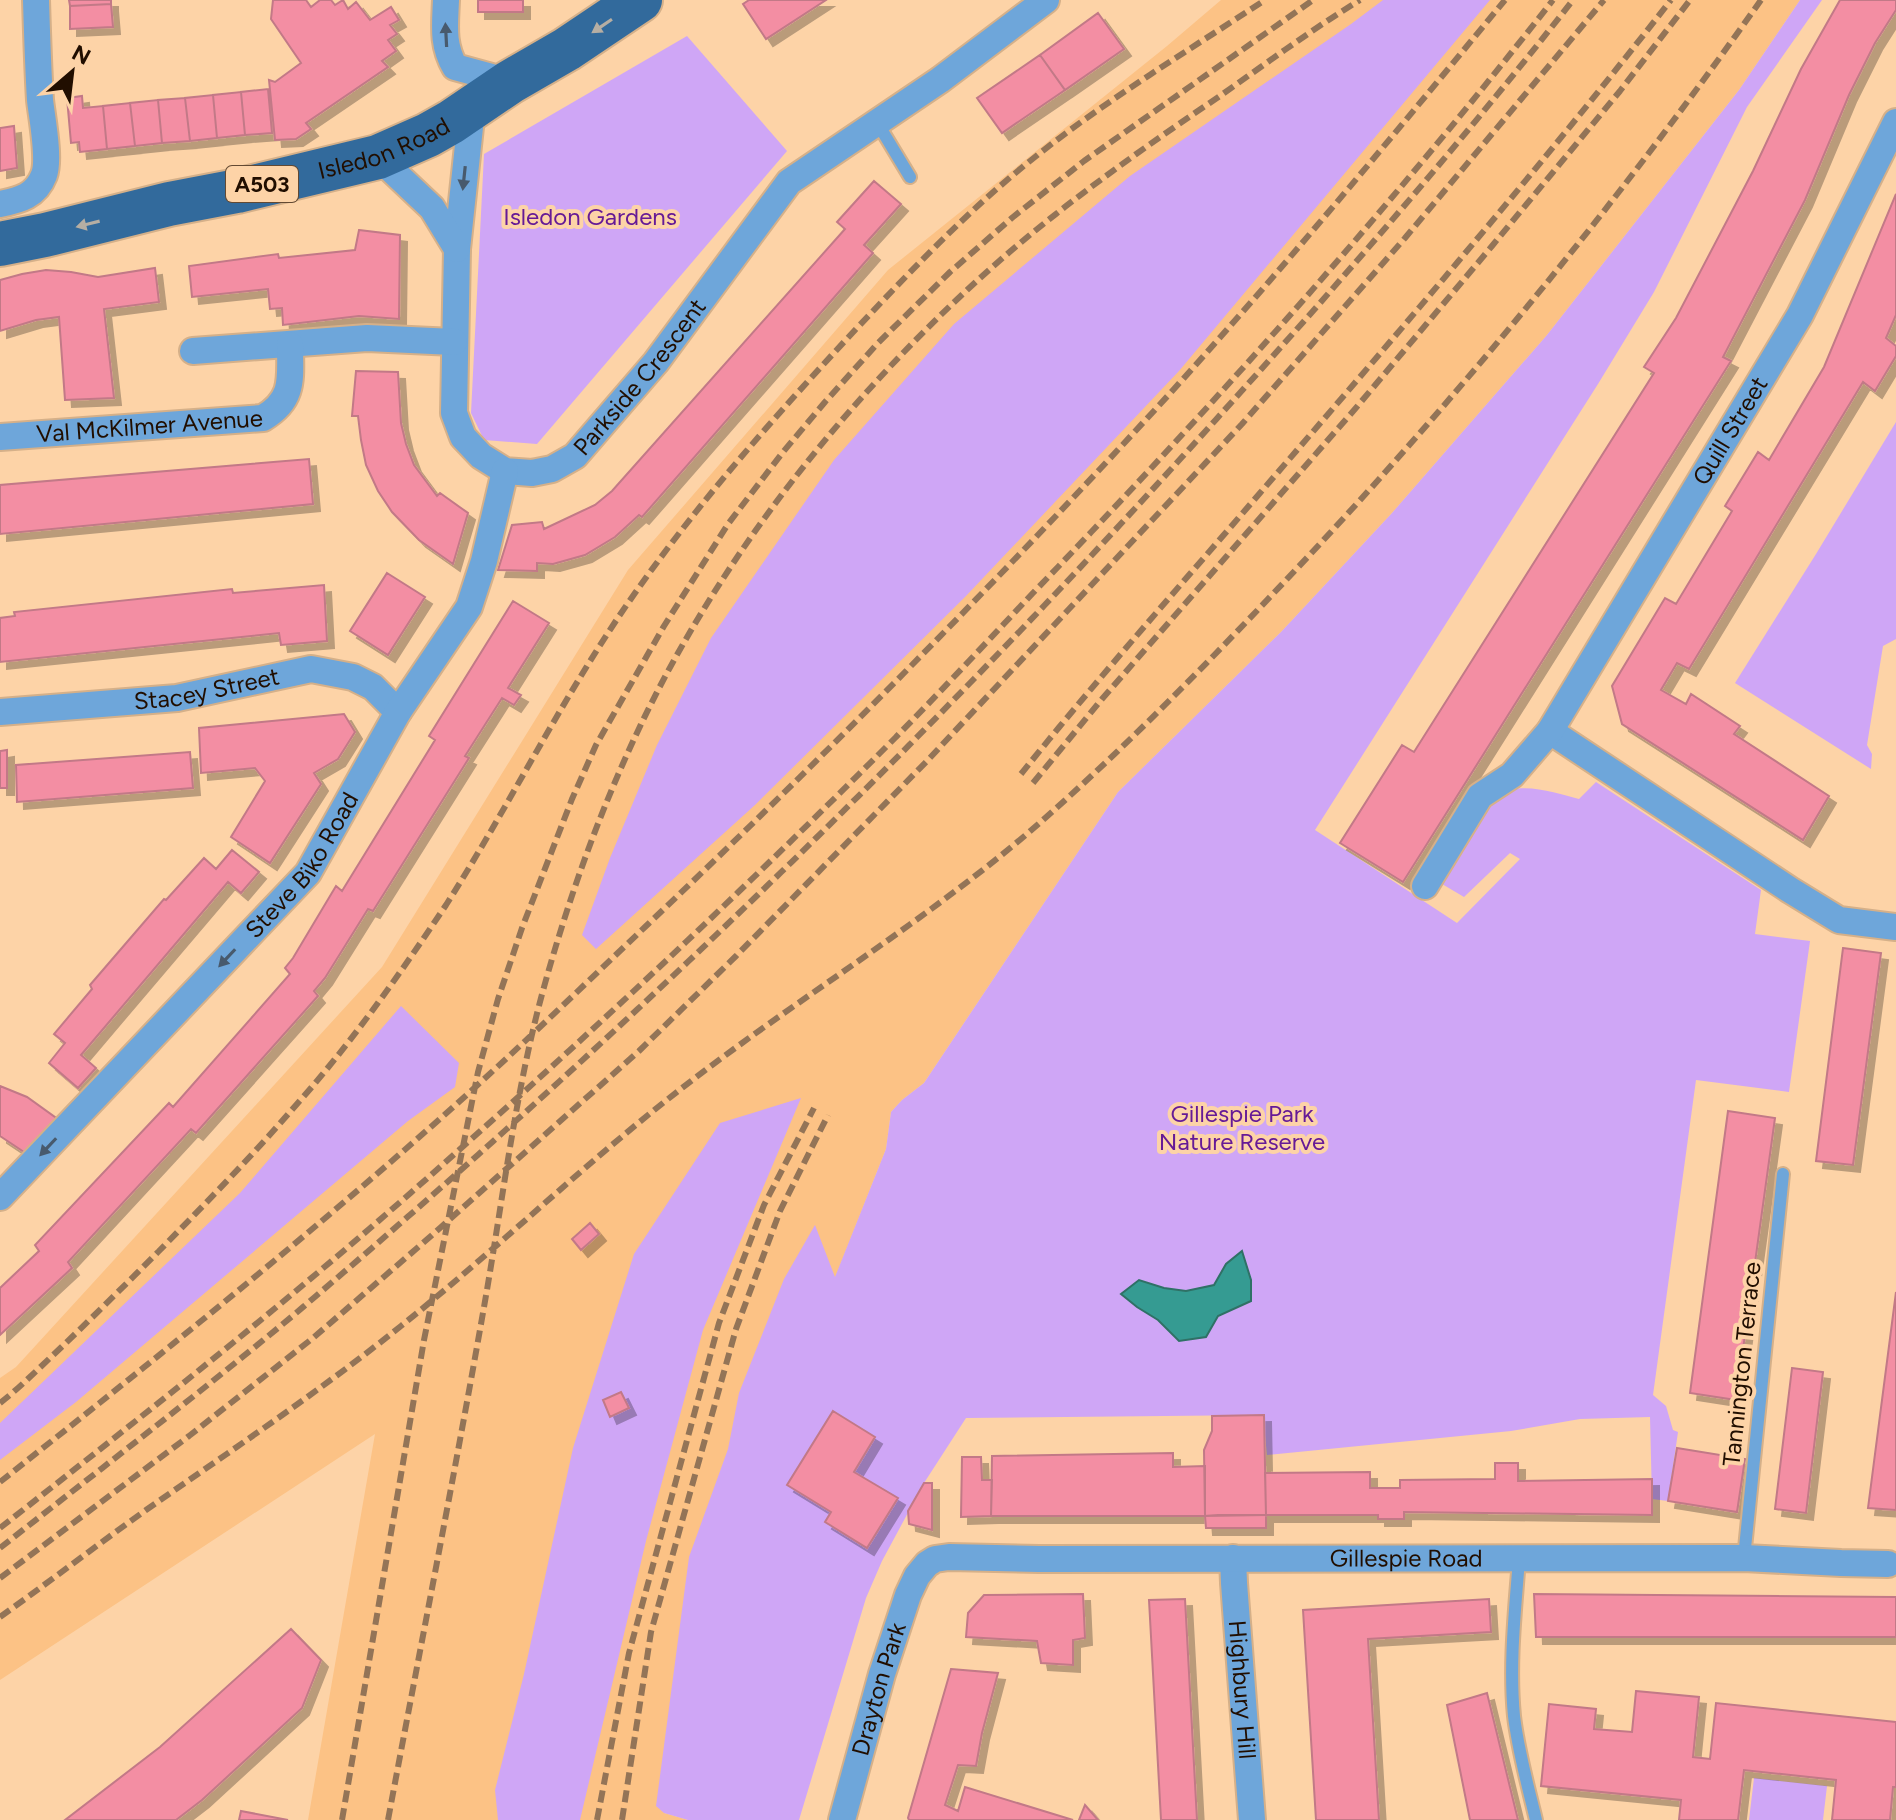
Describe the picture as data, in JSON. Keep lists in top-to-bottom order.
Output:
{
  "streets": {
    "highway": ["Isledon Road", "A503"],
    "street": [
      "Parkside Crescent",
      "Val McKilmer Avenue",
      "Quill Street",
      "Stacey Street",
      "Steve Biko Road",
      "Gillespie Road",
      "Highbury Hill",
      "Drayton Park"
    ],
    "lane": ["Tannington Terrace"]
  },
  "crossings": [
    ["Parkside Crescent", "Steve Biko Road"],
    ["Stacey Street", "Steve Biko Road"],
    ["Tannington Terrace", "Gillespie Road"],
    ["Gillespie Road", "Highbury Hill"],
    ["Gillespie Road", "Drayton Park"]
  ],
  "one_way": ["Isledon Road", "Steve Biko Road"],
  "parks": ["Isledon Gardens", "Gillespie Park Nature Reserve"],
  "north": "top right"
}
